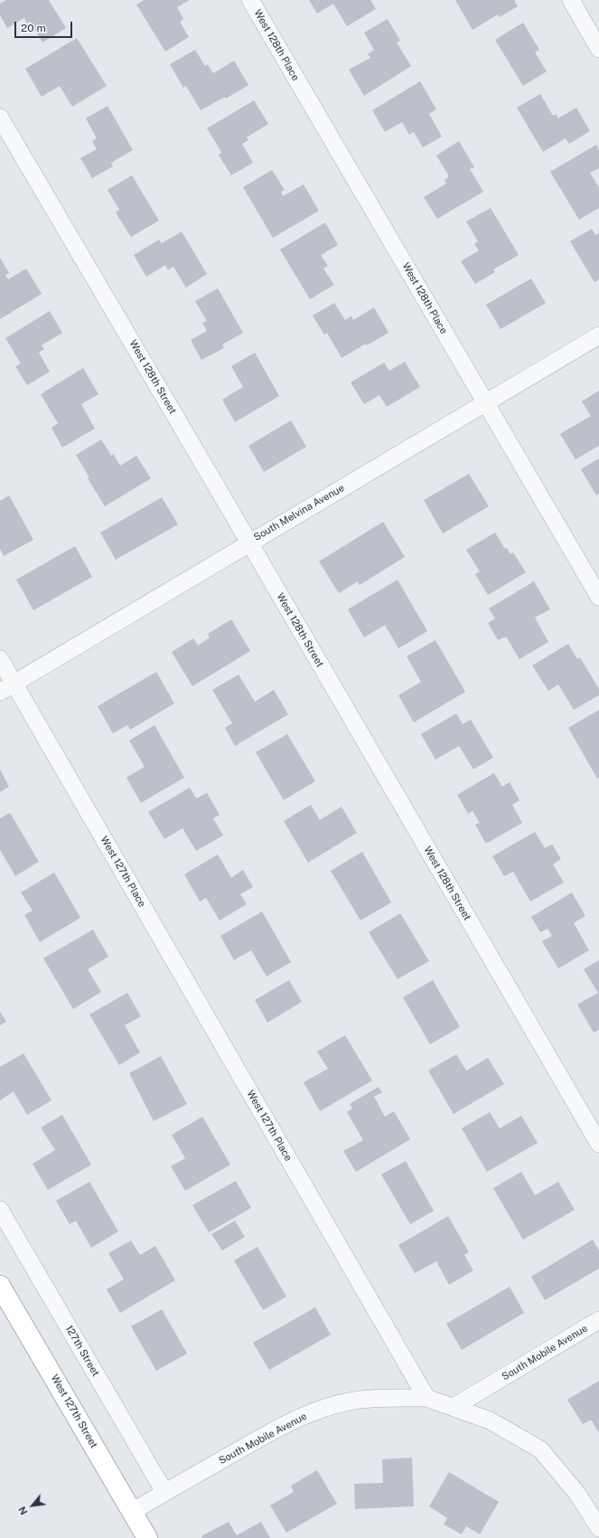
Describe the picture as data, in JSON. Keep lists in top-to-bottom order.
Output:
{
  "streets": {
    "main road": ["West 127th Street"],
    "street": [
      "West 128th Place",
      "West 128th Street",
      "South Melvina Avenue",
      "West 127th Place",
      "127th Street",
      "South Mobile Avenue"
    ]
  },
  "crossings": [
    ["West 128th Place", "South Melvina Avenue"],
    ["West 128th Street", "South Melvina Avenue"],
    ["South Melvina Avenue", "West 127th Place"],
    ["West 127th Place", "South Mobile Avenue"],
    ["127th Street", "South Mobile Avenue"],
    ["South Mobile Avenue", "West 127th Street"]
  ],
  "scale_bar": "20 m",
  "north": "bottom left"
}
